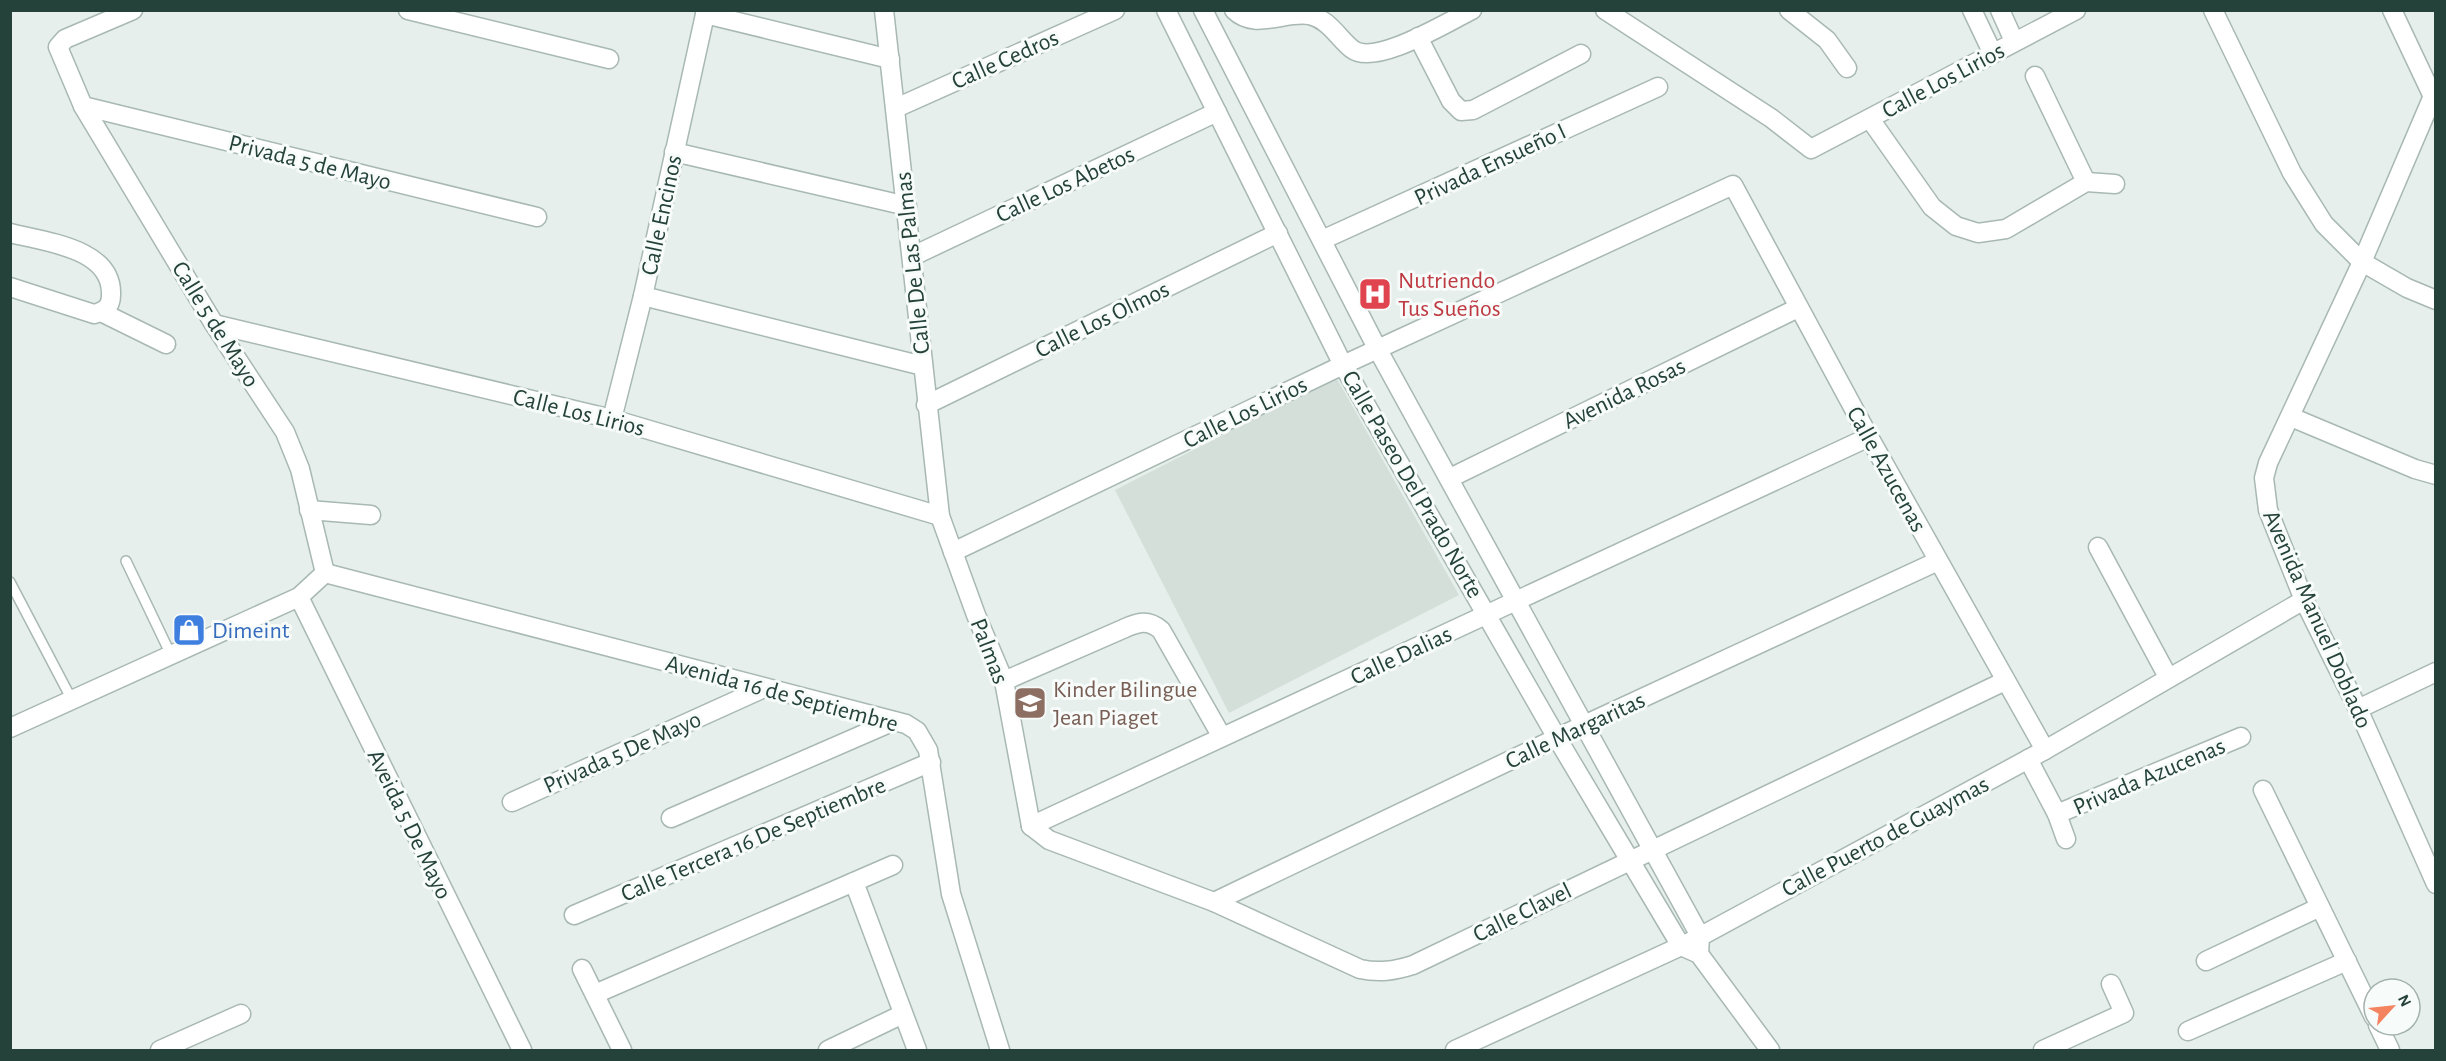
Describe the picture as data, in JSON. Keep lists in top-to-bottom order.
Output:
{
  "streets": {
    "street": [
      "Calle Cedros",
      "Calle Los Lirios",
      "Privada 5 de Mayo",
      "Privada Ensueño I",
      "Calle Los Abetos",
      "Calle Encinos",
      "Calle De Las Palmas",
      "Calle Los Olmos",
      "Calle 5 de Mayo",
      "Avenida Rosas",
      "Calle Azucenas",
      "Calle Paseo Del Prado Norte",
      "Avenida Manuel Doblado",
      "Palmas",
      "Calle Dalias",
      "Avenida 16 de Septiembre",
      "Calle Margaritas",
      "Privada 5 De Mayo",
      "Privada Azucenas",
      "Aveida 5 De Mayo",
      "Calle Puerto de Guaymas",
      "Calle Tercera 16 De Septiembre",
      "Calle Clavel"
    ]
  },
  "crossings": [
    ["Calle Cedros", "Calle De Las Palmas"],
    ["Calle Los Lirios", "Calle Encinos"],
    ["Calle Los Lirios", "Calle De Las Palmas"],
    ["Calle Los Lirios", "Calle 5 de Mayo"],
    ["Calle Los Lirios", "Calle Azucenas"],
    ["Calle Los Lirios", "Calle Paseo Del Prado Norte"],
    ["Calle Los Lirios", "Palmas"],
    ["Privada 5 de Mayo", "Calle 5 de Mayo"],
    ["Privada Ensueño I", "Calle Paseo Del Prado Norte"],
    ["Calle Los Abetos", "Calle De Las Palmas"],
    ["Calle Los Abetos", "Calle Paseo Del Prado Norte"],
    ["Calle De Las Palmas", "Calle Los Olmos"],
    ["Calle De Las Palmas", "Palmas"],
    ["Calle Los Olmos", "Calle Paseo Del Prado Norte"],
    ["Calle 5 de Mayo", "Avenida 16 de Septiembre"],
    ["Avenida Rosas", "Calle Azucenas"],
    ["Avenida Rosas", "Calle Paseo Del Prado Norte"],
    ["Calle Azucenas", "Calle Dalias"],
    ["Calle Azucenas", "Calle Margaritas"],
    ["Calle Azucenas", "Calle Puerto de Guaymas"],
    ["Calle Azucenas", "Calle Clavel"],
    ["Calle Paseo Del Prado Norte", "Calle Dalias"],
    ["Calle Paseo Del Prado Norte", "Calle Margaritas"],
    ["Calle Paseo Del Prado Norte", "Calle Puerto de Guaymas"],
    ["Calle Paseo Del Prado Norte", "Calle Clavel"],
    ["Avenida Manuel Doblado", "Calle Puerto de Guaymas"],
    ["Palmas", "Calle Dalias"],
    ["Palmas", "Calle Clavel"],
    ["Calle Dalias", "Calle Clavel"],
    ["Avenida 16 de Septiembre", "Privada 5 De Mayo"],
    ["Avenida 16 de Septiembre", "Calle Tercera 16 De Septiembre"],
    ["Calle Margaritas", "Calle Clavel"]
  ],
  "places": {
    "hospital": ["Nutriendo Tus Sueños"],
    "shop": ["Dimeint"],
    "school or university": ["Kinder Bilingue Jean Piaget"]
  },
  "north": "top right"
}
